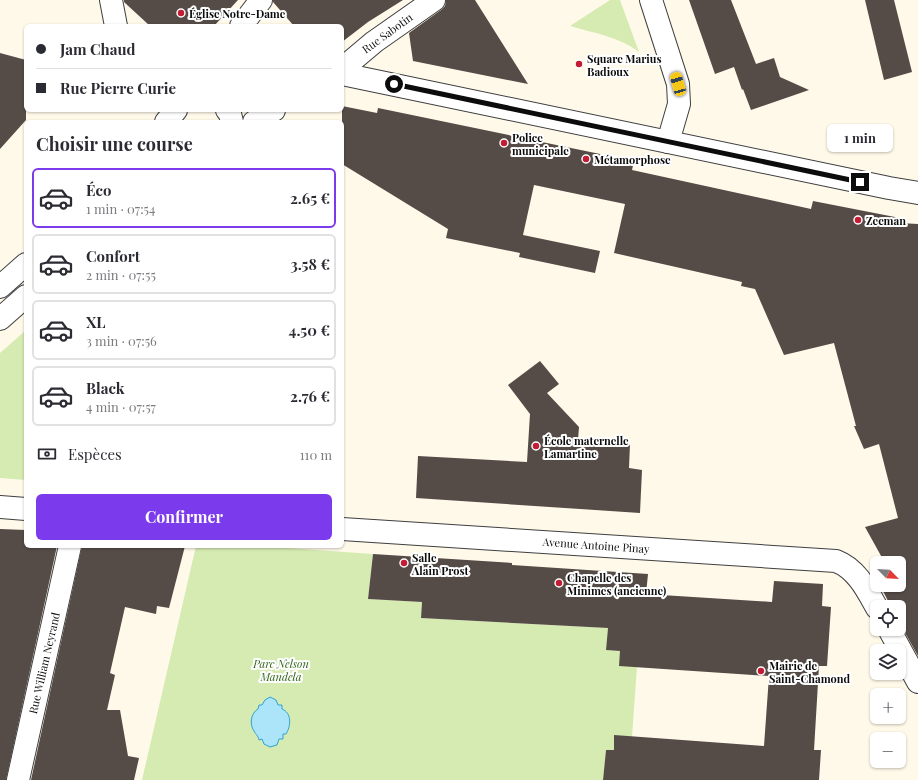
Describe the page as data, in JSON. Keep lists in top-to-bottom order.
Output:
{
  "streets": {
    "street": ["Rue Sabotin", "Avenue Antoine Pinay", "Rue William Neyrand"]
  },
  "parks": ["Parc Nelson Mandela"],
  "places": [
    "Église Notre-Dame",
    "Square Marius Badioux",
    "Police municipale",
    "Métamorphose",
    "Zeeman",
    "École maternelle Lamartine",
    "Salle Alain Prost",
    "Chapelle des Minimes (ancienne)",
    "Mairie de Saint-Chamond"
  ],
  "north": "bottom right",
  "page": {
    "banner": ["Jam Chaud", "Rue Pierre Curie"],
    "heading": "Choisir une course",
    "bubble": "1 min",
    "list": [
      {
        "name": "Éco",
        "note": "1 min · 07:54",
        "value": "2.65 €"
      },
      {
        "name": "Confort",
        "note": "2 min · 07:55",
        "value": "3.58 €"
      },
      {
        "name": "XL",
        "note": "3 min · 07:56",
        "value": "4.50 €"
      },
      {
        "name": "Black",
        "note": "4 min · 07:57",
        "value": "2.76 €"
      }
    ],
    "pay": ["Espèces", "110 m"],
    "buttons": "Confirmer",
    "map_buttons": ["+", "−"]
  }
}
